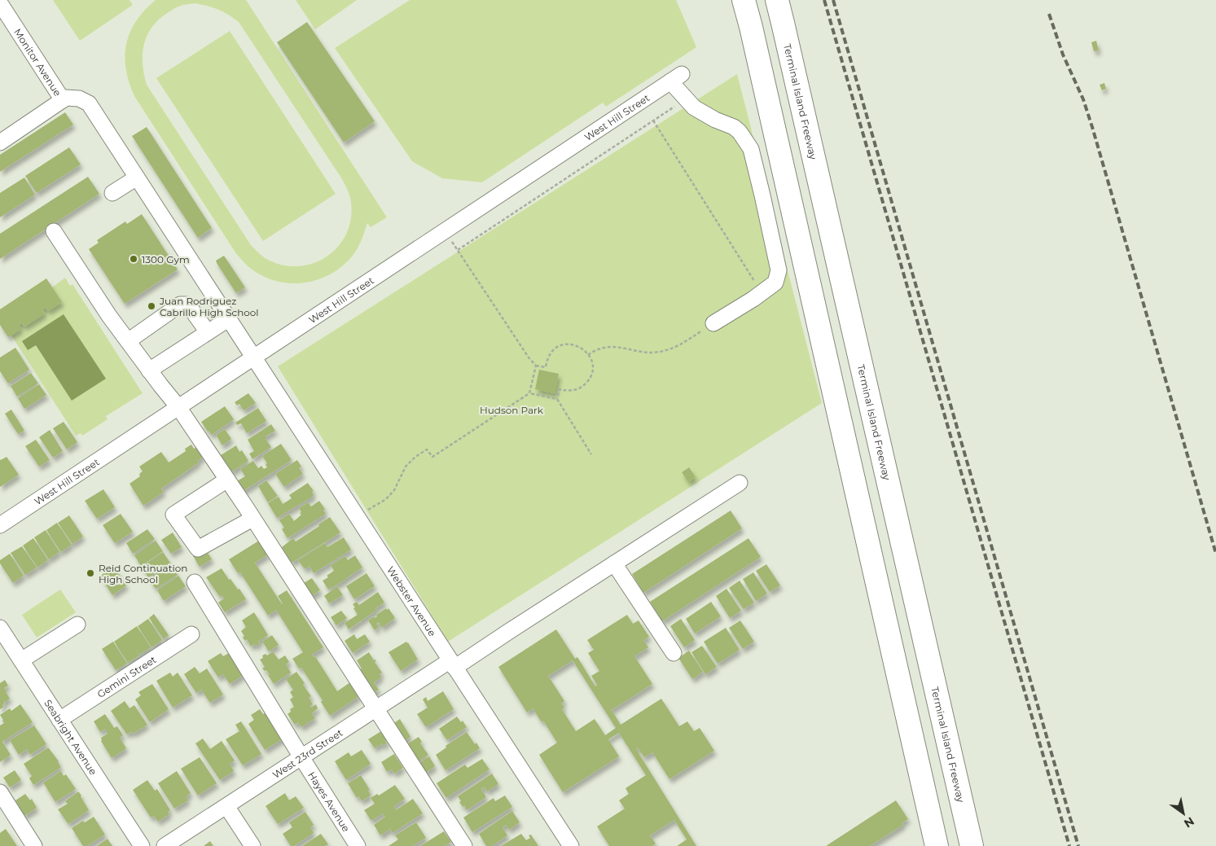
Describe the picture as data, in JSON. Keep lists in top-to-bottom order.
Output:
{
  "streets": {
    "highway": ["Terminal Island Freeway"],
    "street": [
      "Monitor Avenue",
      "West Hill Street",
      "Webster Avenue",
      "Gemini Street",
      "Seabright Avenue",
      "West 23rd Street",
      "Hayes Avenue"
    ]
  },
  "crossings": [
    ["Monitor Avenue", "Webster Avenue"],
    ["West Hill Street", "Webster Avenue"],
    ["Webster Avenue", "West 23rd Street"],
    ["Gemini Street", "Seabright Avenue"],
    ["West 23rd Street", "Hayes Avenue"]
  ],
  "parks": ["Hudson Park"],
  "places": ["1300 Gym", "Juan Rodriguez Cabrillo High School", "Reid Continuation High School"],
  "north": "bottom right"
}
